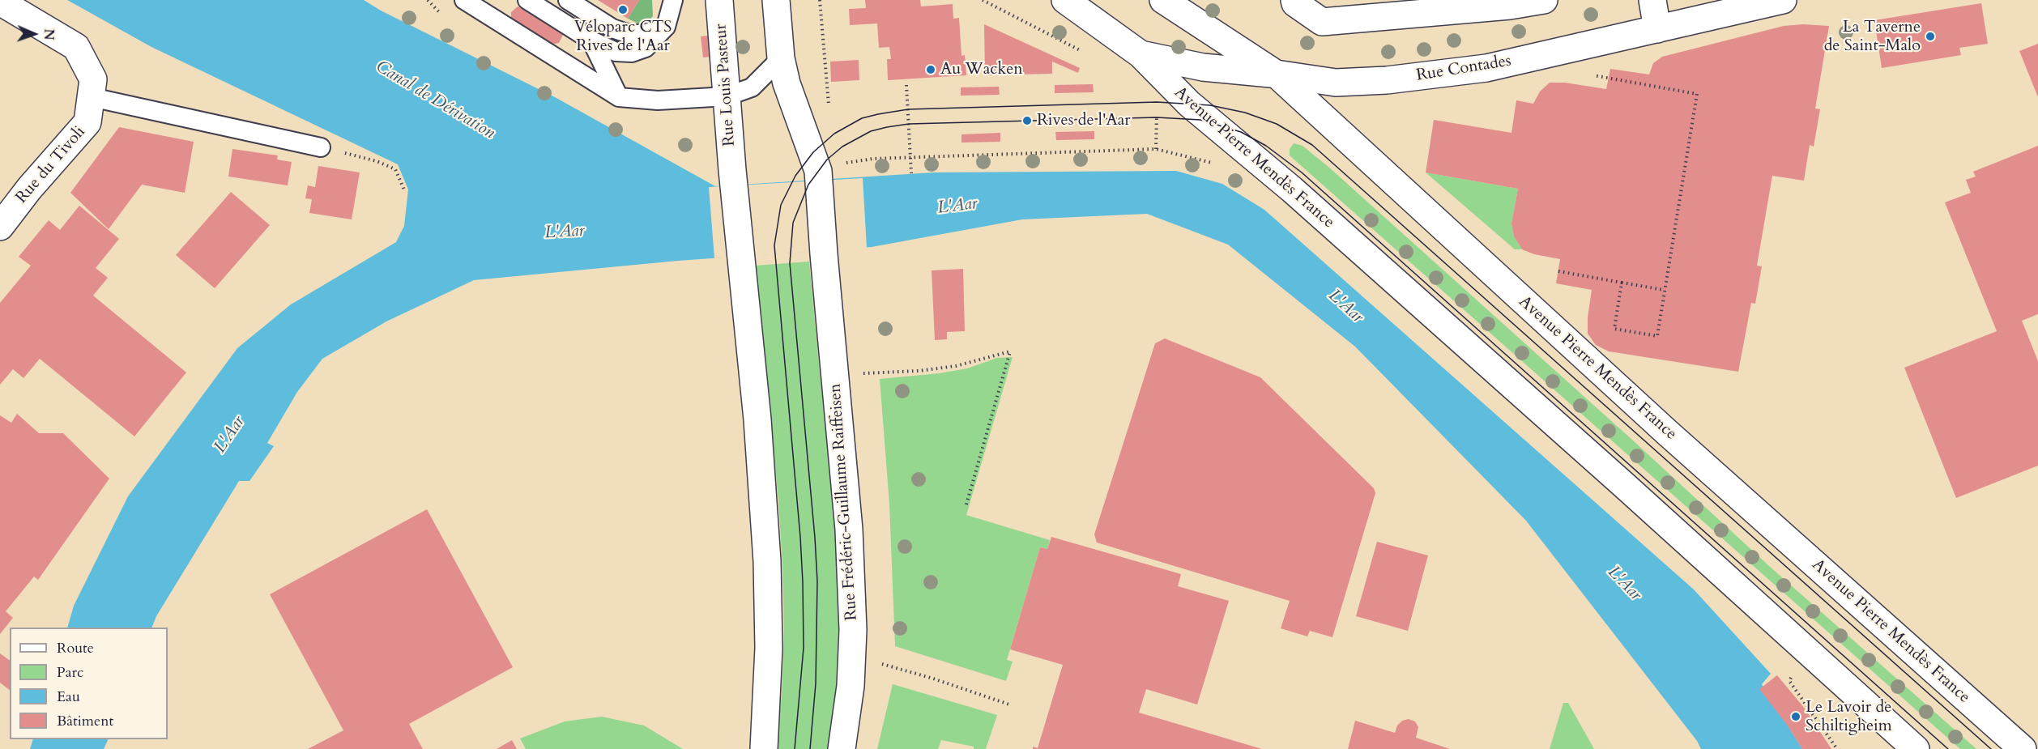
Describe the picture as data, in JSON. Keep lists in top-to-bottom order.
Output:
{
  "streets": {
    "main road": [
      "Rue Contades",
      "Rue Louis Pasteur",
      "Avenue Pierre Mendès France",
      "Rue du Tivoli",
      "Rue Frédéric-Guillaume Raiffeisen"
    ]
  },
  "crossings": [
    ["Rue Contades", "Avenue Pierre Mendès France"]
  ],
  "water": ["Canal de Dérivation", "L'Aar"],
  "places": [
    "Véloparc CTS Rives de l'Aar",
    "La Taverne de Saint-Malo",
    "Au Wacken",
    "Rives de l'Aar",
    "Le Lavoir de Schiltigheim"
  ],
  "legend": [
    "Route",
    "Parc",
    "Eau",
    "Bâtiment"
  ],
  "north": "right"
}
